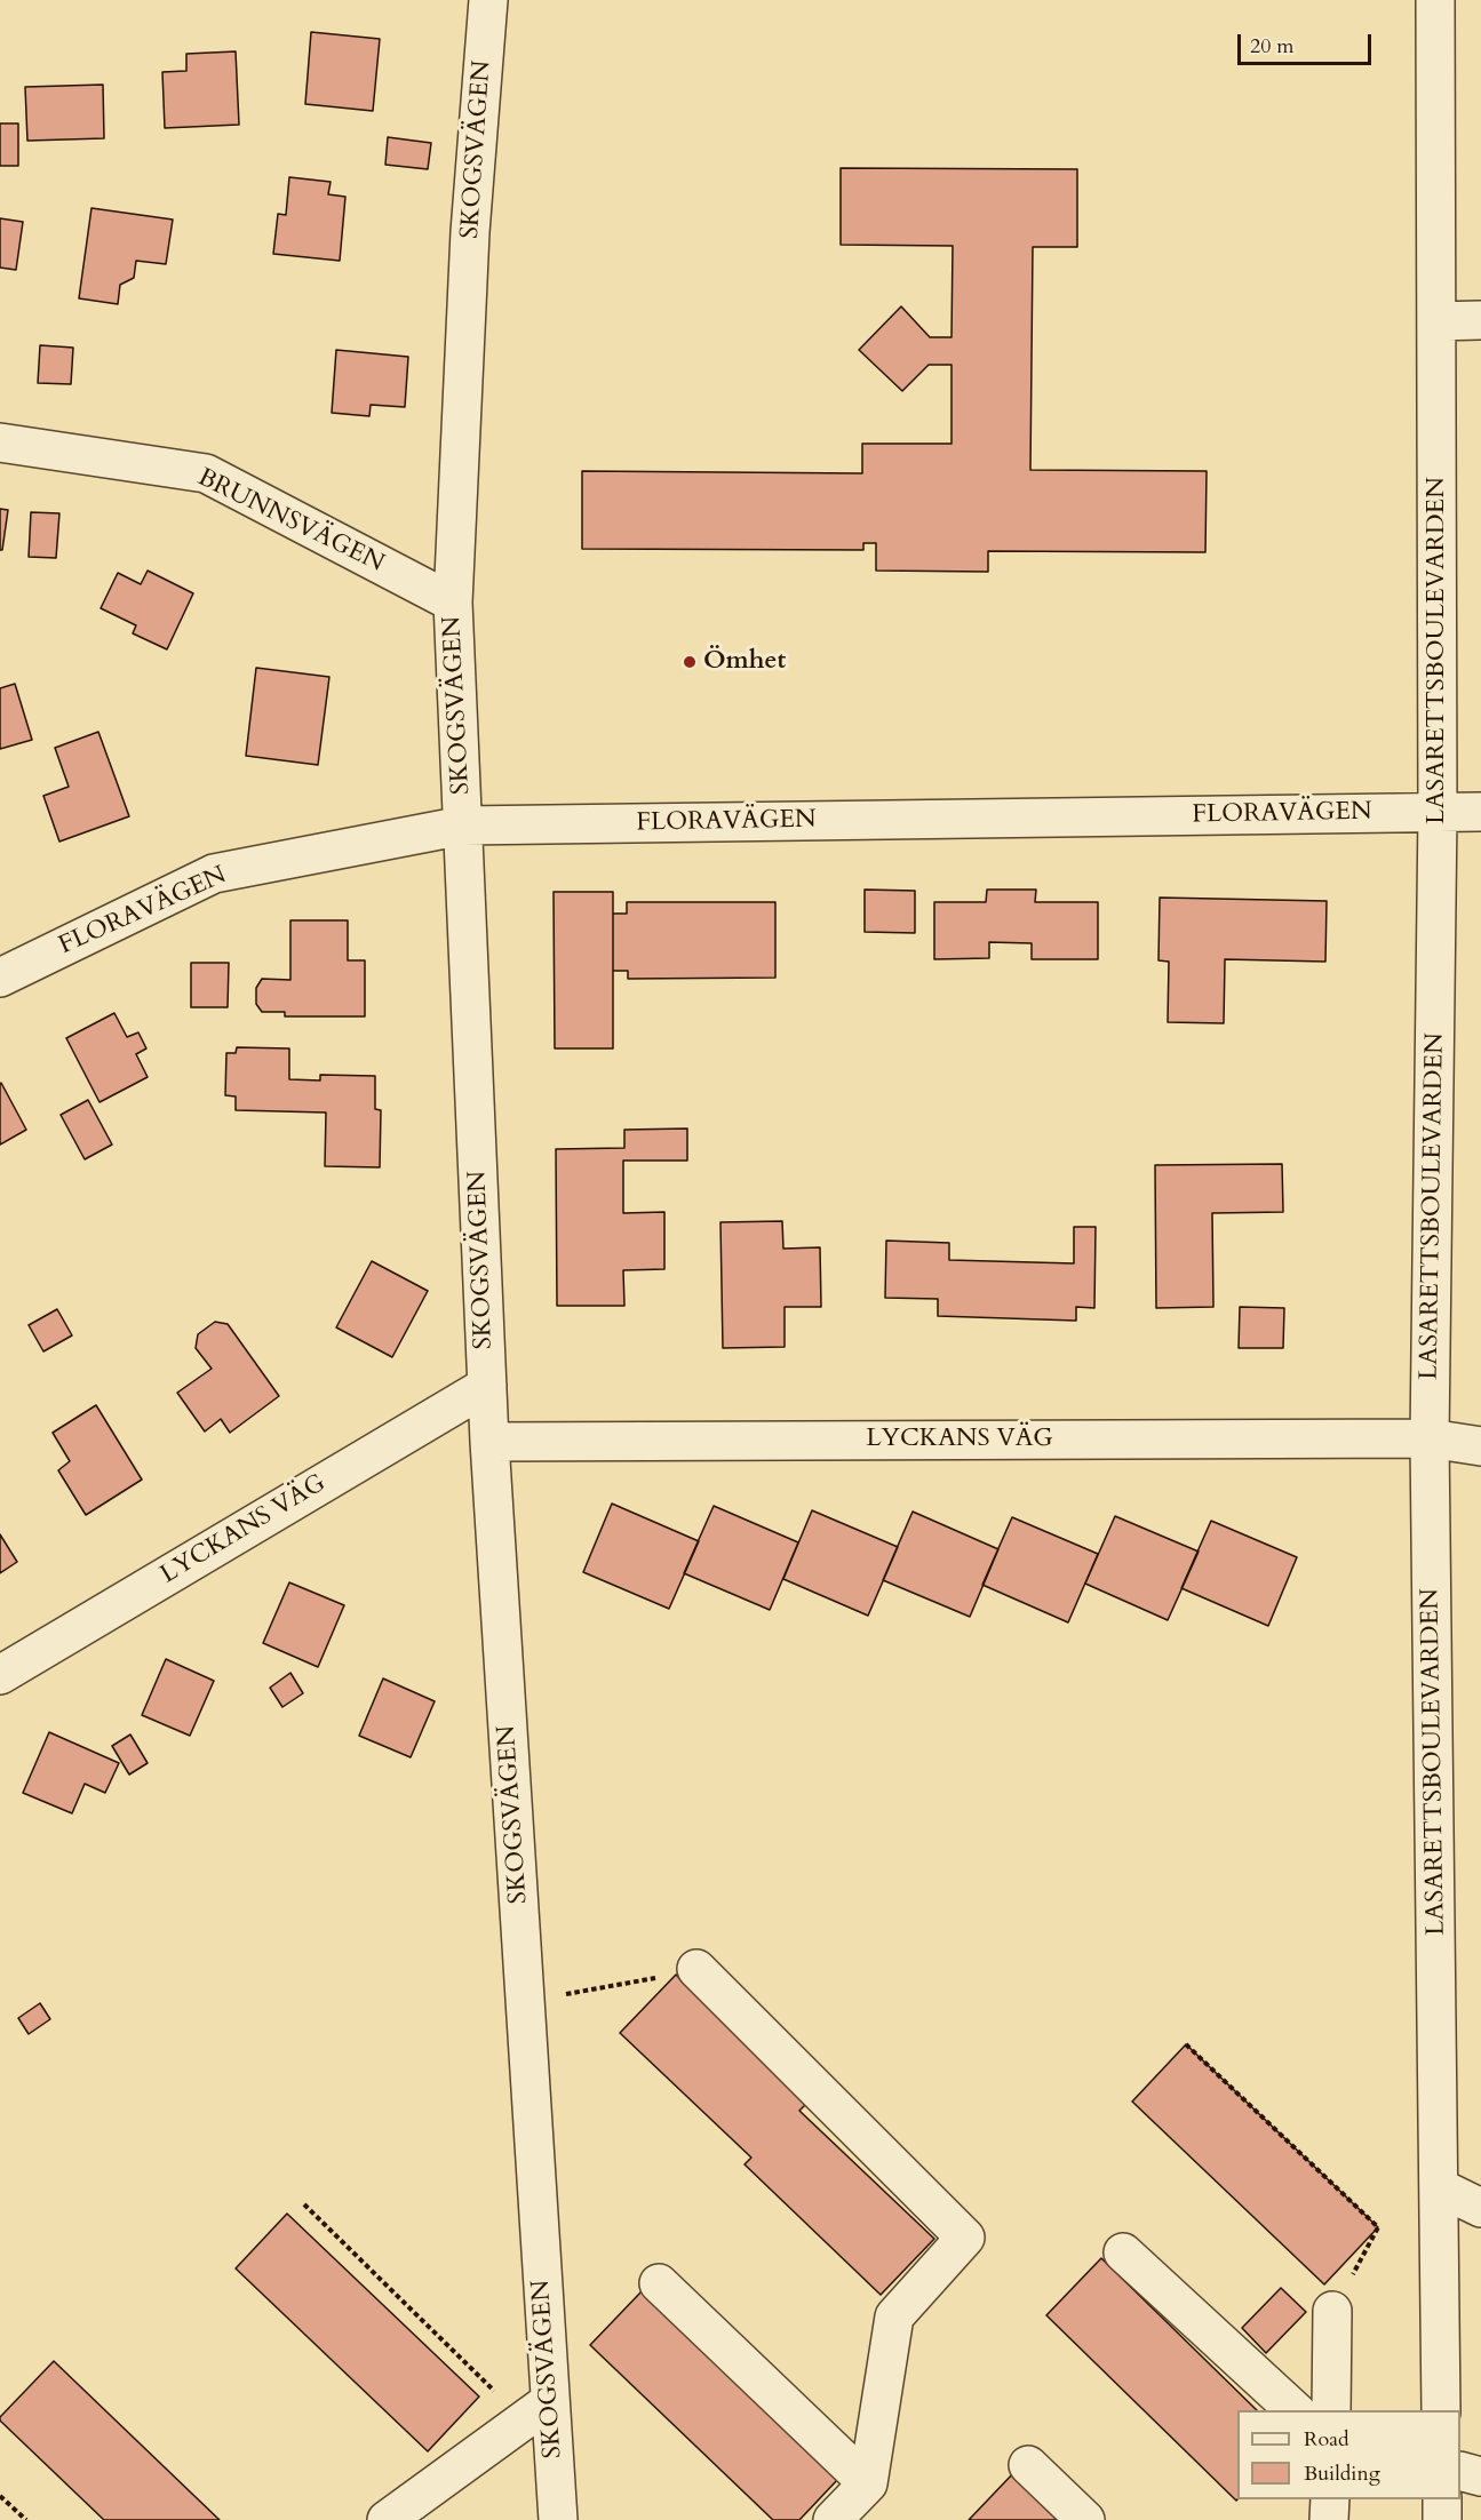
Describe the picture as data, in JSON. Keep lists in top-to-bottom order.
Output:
{
  "streets": {
    "street": [
      "SKOGSVÄGEN",
      "BRUNNSVÄGEN",
      "LASARETTSBOULEVARDEN",
      "FLORAVÄGEN",
      "LYCKANS VÄG"
    ]
  },
  "crossings": [
    ["SKOGSVÄGEN", "BRUNNSVÄGEN"],
    ["SKOGSVÄGEN", "FLORAVÄGEN"],
    ["SKOGSVÄGEN", "LYCKANS VÄG"],
    ["LASARETTSBOULEVARDEN", "FLORAVÄGEN"],
    ["LASARETTSBOULEVARDEN", "LYCKANS VÄG"]
  ],
  "places": ["Ömhet"],
  "legend": ["Road", "Building"],
  "scale_bar": "20 m"
}
